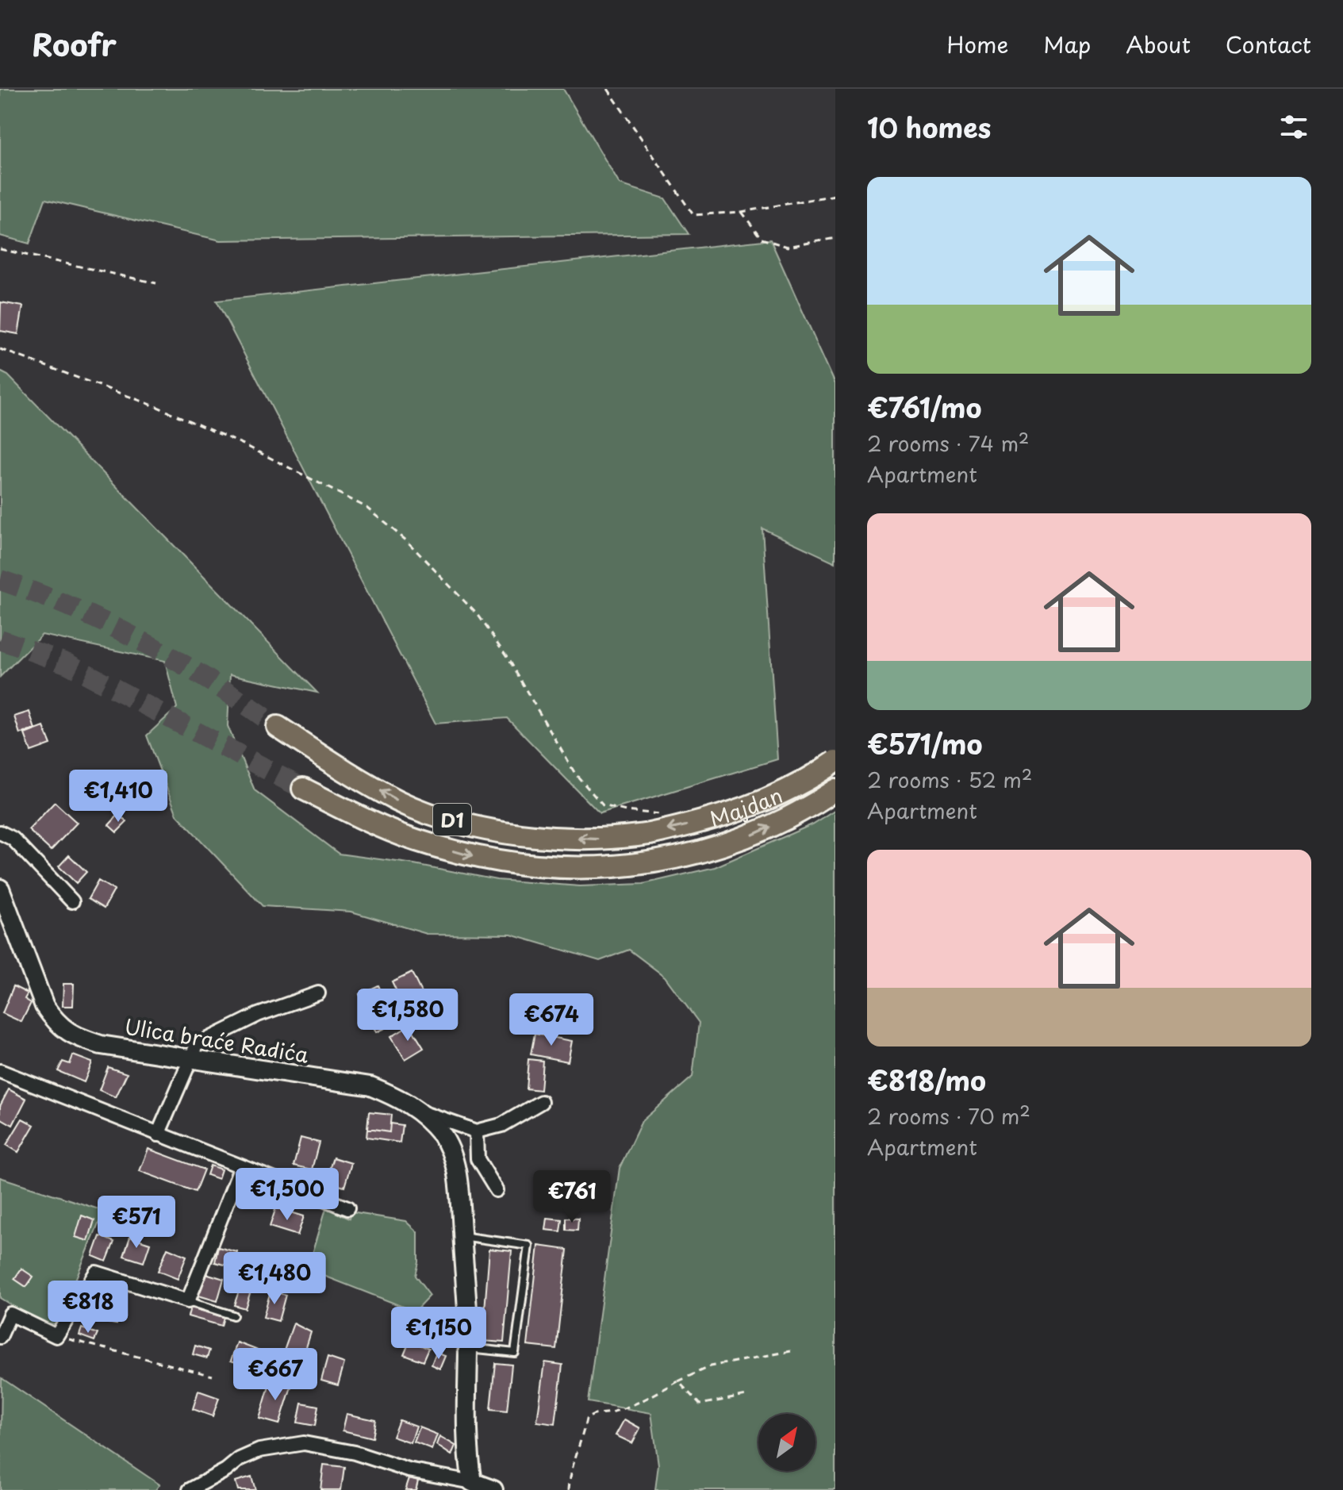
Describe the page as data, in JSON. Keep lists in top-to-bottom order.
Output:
{
  "streets": {
    "highway": ["Majdan", "D1"],
    "main road": ["Ulica braće Radića"]
  },
  "north": "top right",
  "page": {
    "header": "Roofr",
    "nav": [
      "Home",
      "Map",
      "About",
      "Contact"
    ],
    "heading": "10 homes",
    "list": [
      {
        "name": "€761/mo",
        "note": "2 rooms · 74 m² · Apartment"
      },
      {
        "name": "€571/mo",
        "note": "2 rooms · 52 m² · Apartment"
      },
      {
        "name": "€818/mo",
        "note": "2 rooms · 70 m² · Apartment"
      }
    ],
    "price": [
      "€1,410",
      "€1,580",
      "€674",
      "€1,500",
      "€761",
      "€571",
      "€1,480",
      "€818",
      "€1,150",
      "€667"
    ]
  }
}
